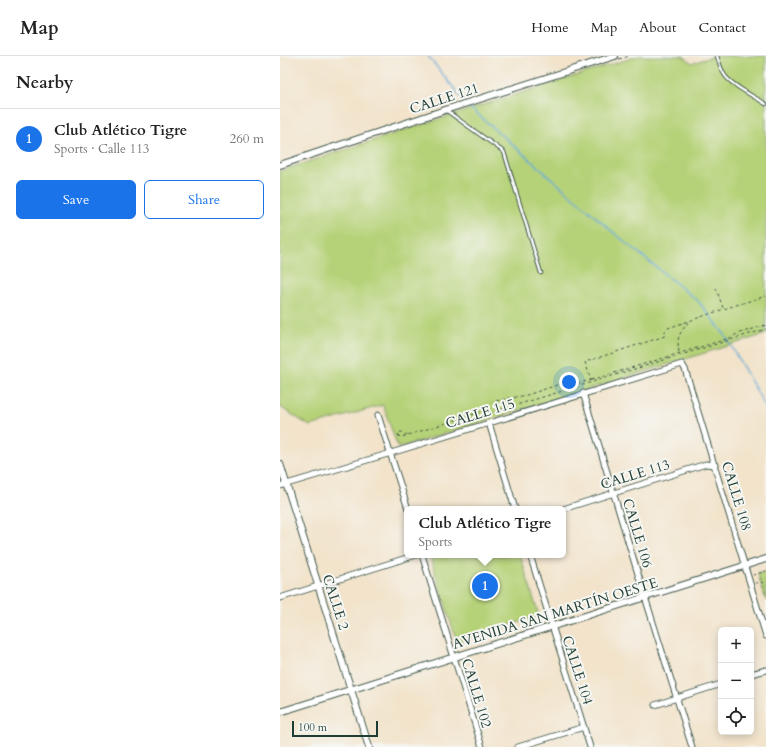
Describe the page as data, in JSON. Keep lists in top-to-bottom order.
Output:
{
  "streets": {
    "street": [
      "CALLE 121",
      "CALLE 115",
      "CALLE 113",
      "CALLE 108",
      "CALLE 106",
      "CALLE 2",
      "AVENIDA SAN MARTÍN OESTE",
      "CALLE 104",
      "CALLE 102"
    ]
  },
  "crossings": [
    ["CALLE 115", "CALLE 108"],
    ["CALLE 115", "CALLE 106"],
    ["CALLE 115", "CALLE 2"],
    ["CALLE 113", "CALLE 108"],
    ["CALLE 113", "CALLE 106"],
    ["CALLE 108", "AVENIDA SAN MARTÍN OESTE"],
    ["CALLE 106", "AVENIDA SAN MARTÍN OESTE"],
    ["CALLE 2", "AVENIDA SAN MARTÍN OESTE"],
    ["AVENIDA SAN MARTÍN OESTE", "CALLE 104"],
    ["AVENIDA SAN MARTÍN OESTE", "CALLE 102"]
  ],
  "scale_bar": "100 m",
  "page": {
    "header": "Map",
    "nav": [
      "Home",
      "Map",
      "About",
      "Contact"
    ],
    "heading": "Nearby",
    "list": [
      {
        "mark": "1",
        "name": "Club Atlético Tigre",
        "note": "Sports · Calle 113",
        "value": "260 m"
      }
    ],
    "buttons": ["Save", "Share"],
    "popup": ["Club Atlético Tigre", "Sports"],
    "pins": "1",
    "map_buttons": ["+", "−"],
    "scale": "100 m"
  }
}
